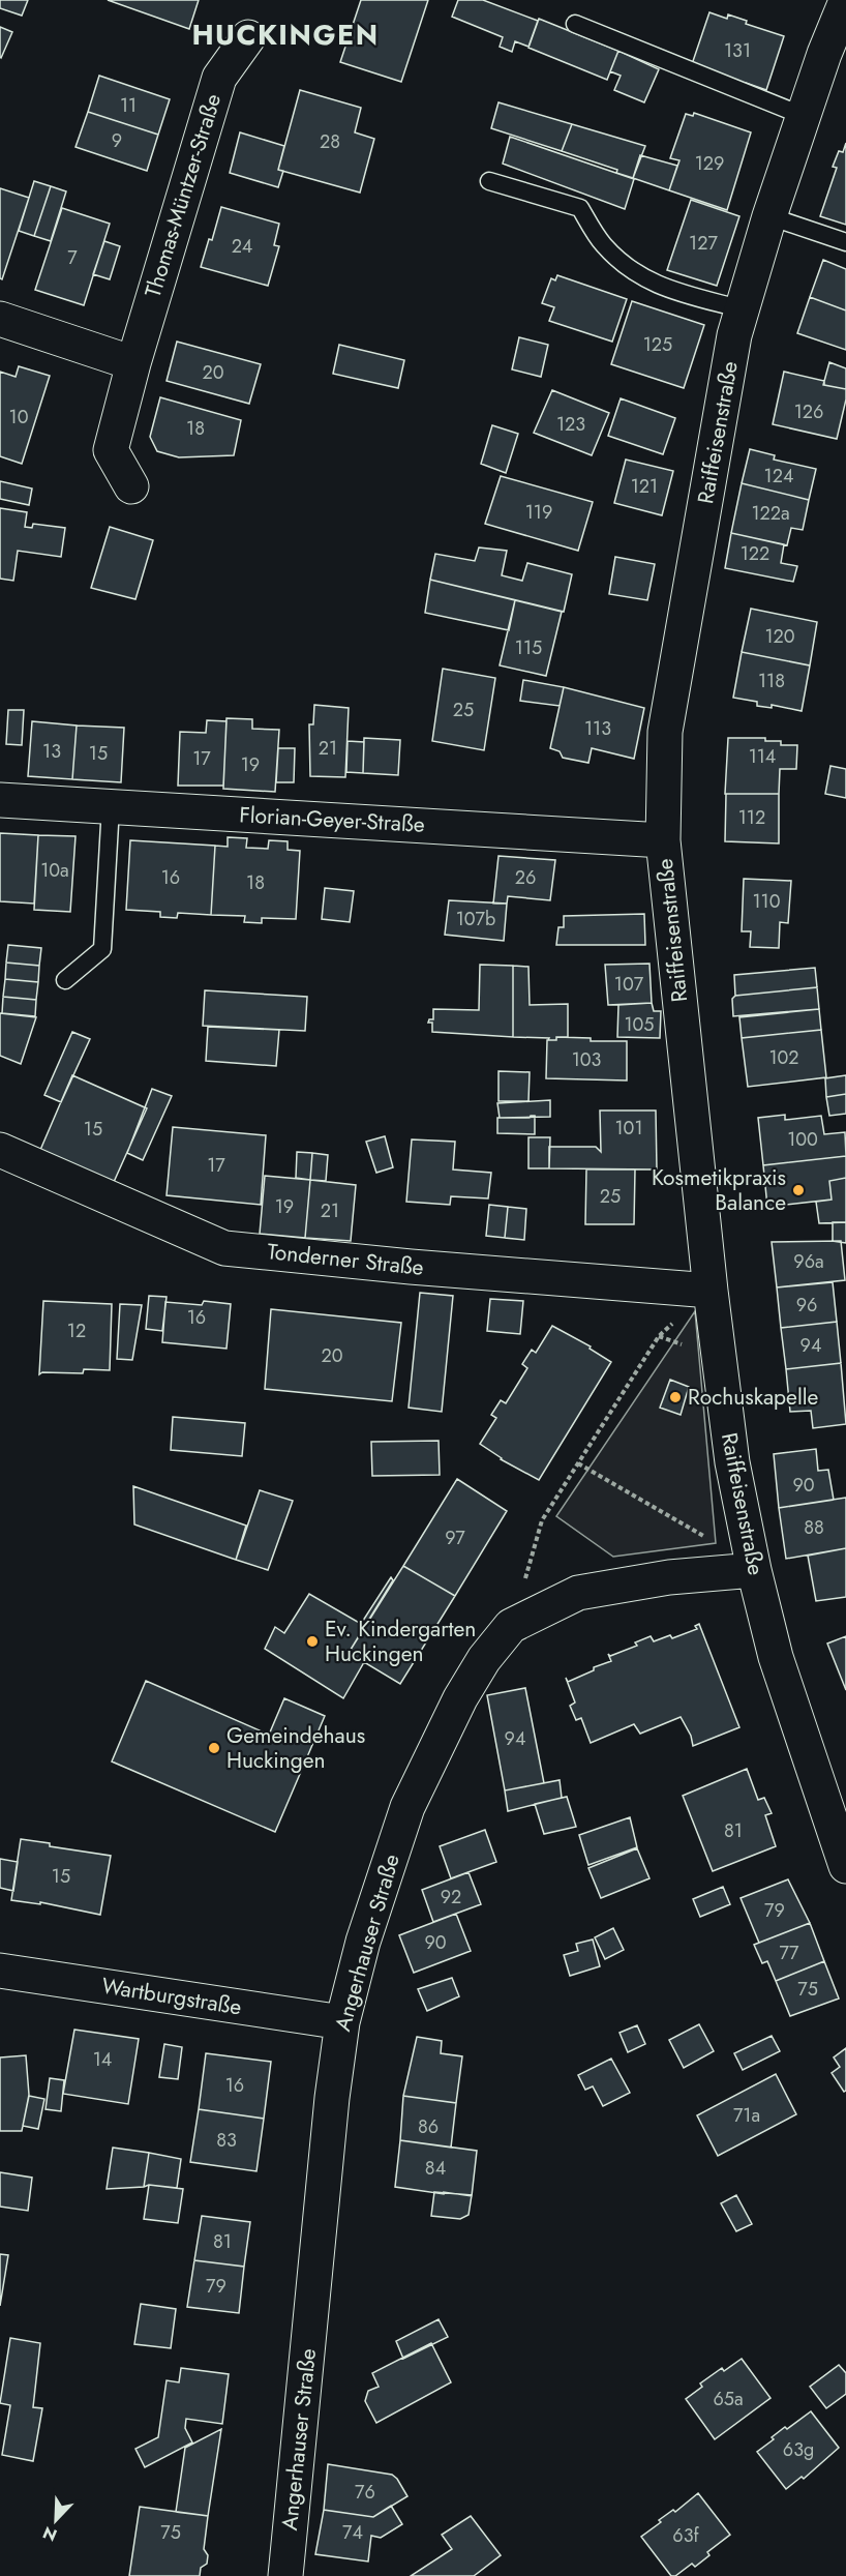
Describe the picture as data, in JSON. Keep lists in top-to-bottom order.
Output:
{
  "streets": {
    "street": [
      "Thomas-Müntzer-Straße",
      "Raiffeisenstraße",
      "Florian-Geyer-Straße",
      "Tonderner Straße",
      "Angerhauser Straße",
      "Wartburgstraße"
    ]
  },
  "crossings": [
    ["Raiffeisenstraße", "Florian-Geyer-Straße"],
    ["Raiffeisenstraße", "Tonderner Straße"],
    ["Raiffeisenstraße", "Angerhauser Straße"],
    ["Angerhauser Straße", "Wartburgstraße"]
  ],
  "districts": ["HUCKINGEN"],
  "places": [
    "Kosmetikpraxis Balance",
    "Rochuskapelle",
    "Ev. Kindergarten Huckingen",
    "Gemeindehaus Huckingen"
  ],
  "house_numbers": [
    "131",
    "11",
    "9",
    "28",
    "129",
    "127",
    "24",
    "7",
    "125",
    "20",
    "126",
    "10",
    "123",
    "18",
    "124",
    "121",
    "119",
    "122a",
    "122",
    "120",
    "115",
    "118",
    "25",
    "113",
    "21",
    "13",
    "15",
    "114",
    "17",
    "19",
    "112",
    "10a",
    "16",
    "26",
    "18",
    "110",
    "107b",
    "107",
    "105",
    "102",
    "103",
    "101",
    "15",
    "100",
    "17",
    "25",
    "19",
    "21",
    "96a",
    "96",
    "16",
    "12",
    "94",
    "20",
    "90",
    "88",
    "97",
    "94",
    "81",
    "15",
    "92",
    "79",
    "90",
    "77",
    "75",
    "14",
    "16",
    "71a",
    "86",
    "83",
    "84",
    "81",
    "79",
    "65a",
    "63g",
    "76",
    "75",
    "74",
    "63f"
  ],
  "north": "bottom left"
}
